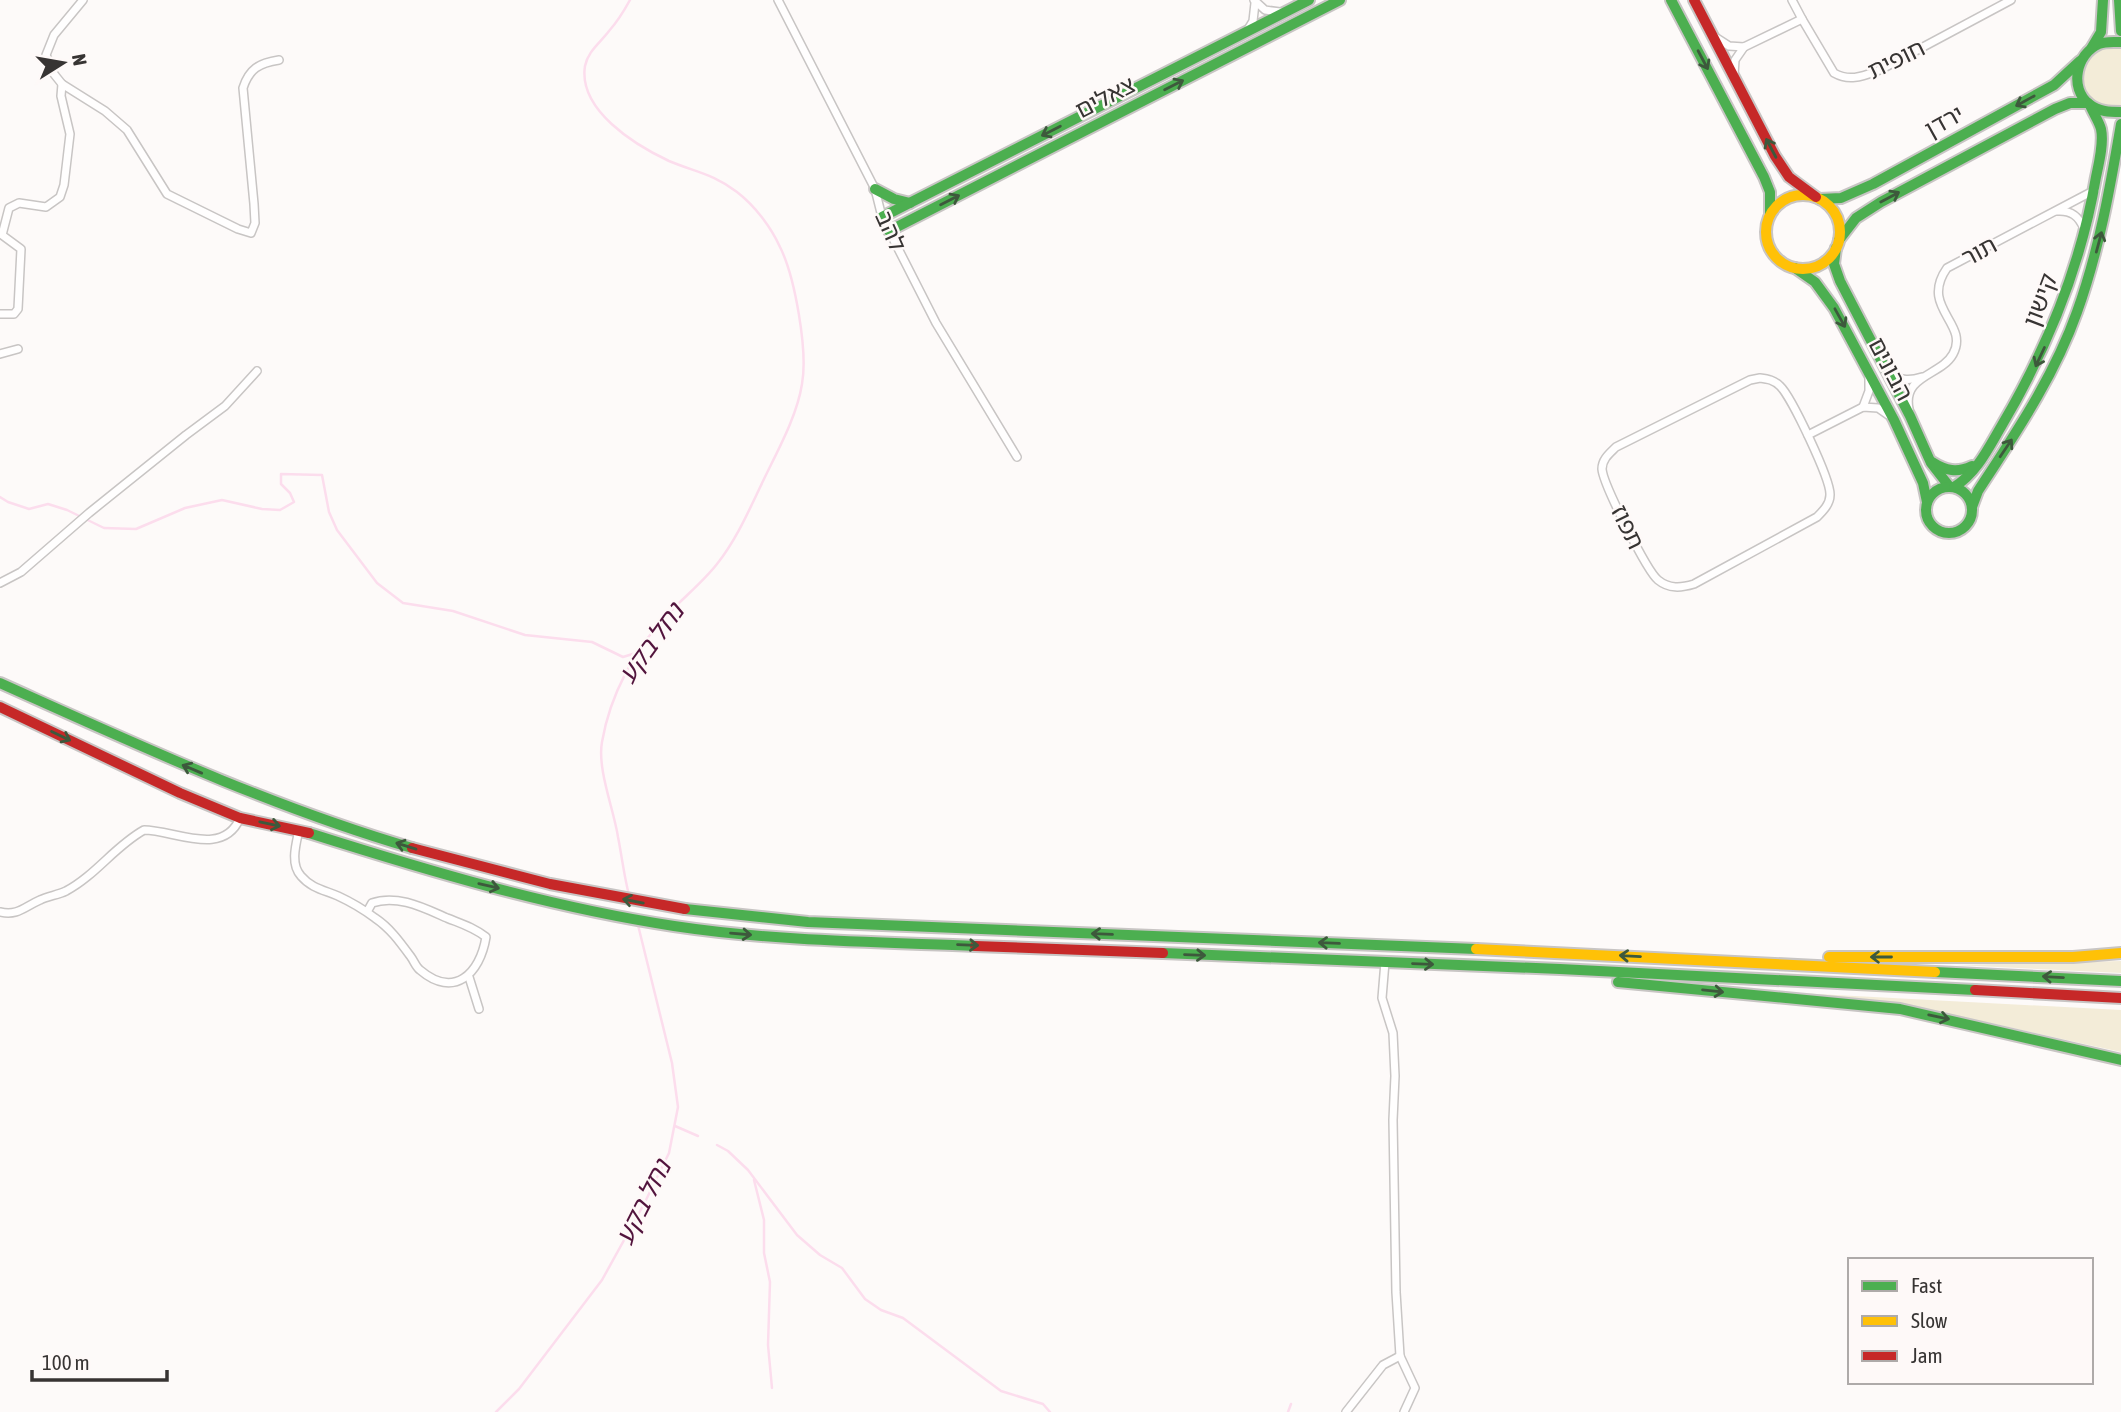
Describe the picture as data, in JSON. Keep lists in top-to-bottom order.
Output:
{
  "streets": {
    "main road": [
      "צאלים",
      "ירדן",
      "קישון",
      "הבונים"
    ],
    "street": [
      "חופית",
      "להב",
      "תור",
      "תפוז"
    ]
  },
  "crossings": [
    ["צאלים", "להב"],
    ["ירדן", "קישון"],
    ["ירדן", "הבונים"],
    ["תור", "קישון"],
    ["תור", "הבונים"],
    ["קישון", "הבונים"]
  ],
  "water": ["נחל בקע"],
  "legend": ["Fast", "Slow", "Jam"],
  "scale_bar": "100 m",
  "north": "right"
}
